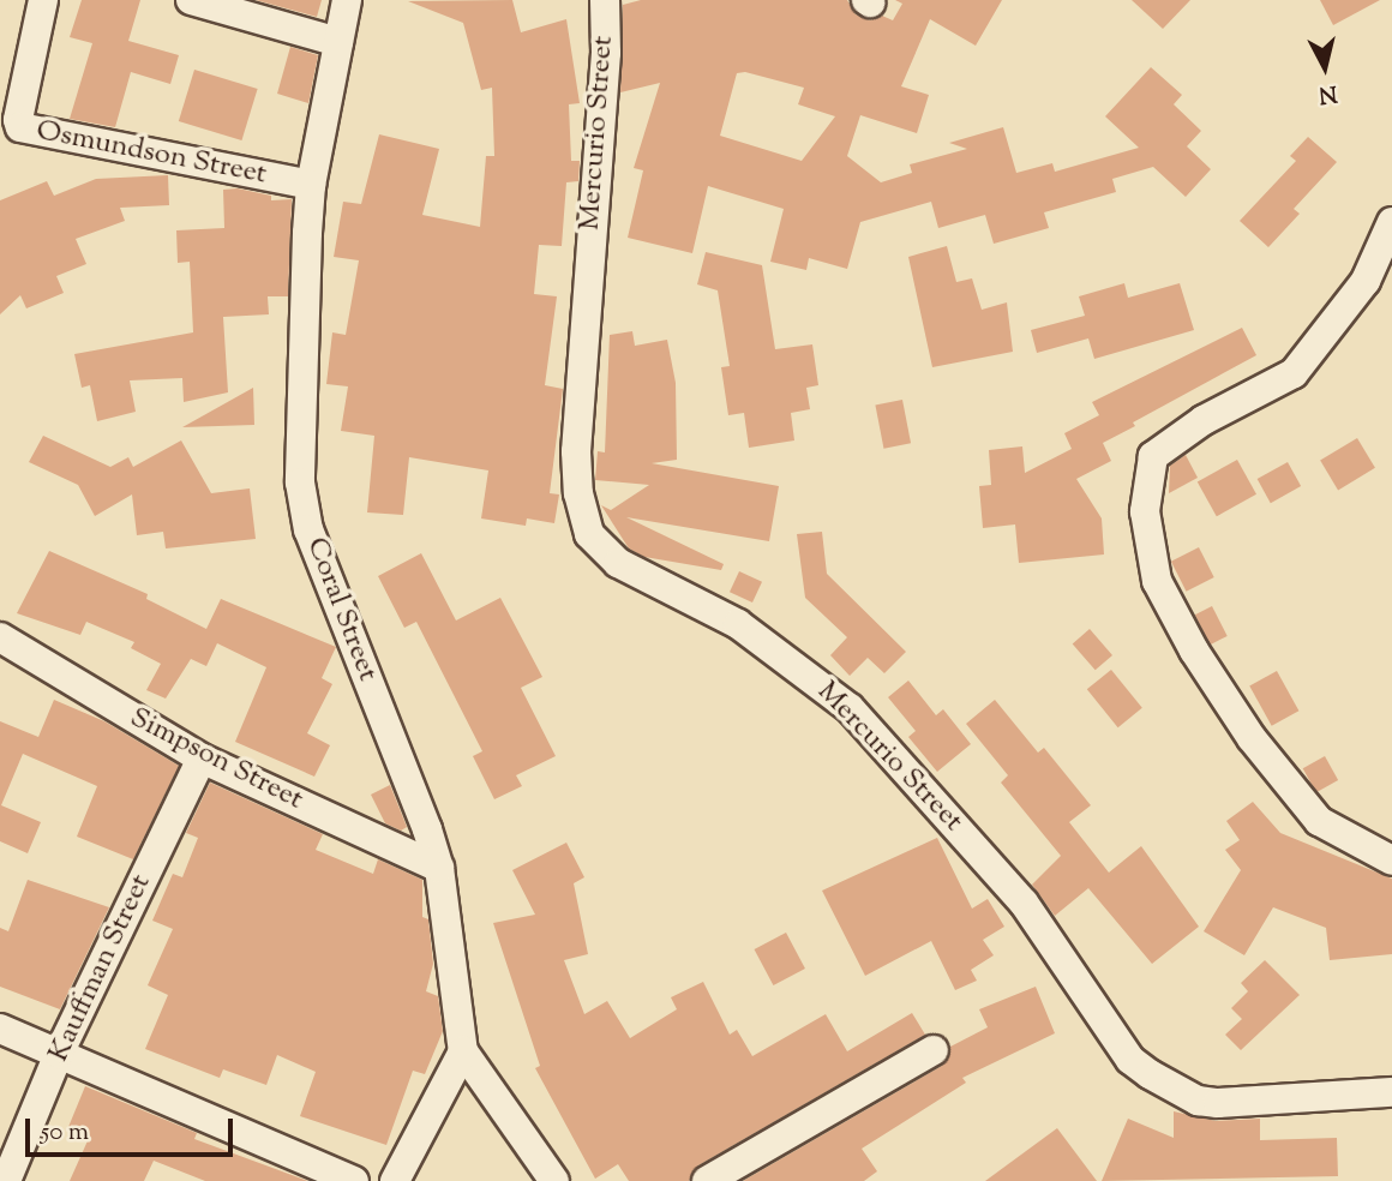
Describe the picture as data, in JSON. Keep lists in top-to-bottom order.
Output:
{
  "streets": {
    "street": [
      "Mercurio Street",
      "Osmundson Street",
      "Coral Street",
      "Simpson Street",
      "Kauffman Street"
    ]
  },
  "crossings": [
    ["Osmundson Street", "Coral Street"],
    ["Coral Street", "Simpson Street"],
    ["Simpson Street", "Kauffman Street"]
  ],
  "scale_bar": "50 m",
  "north": "bottom"
}
